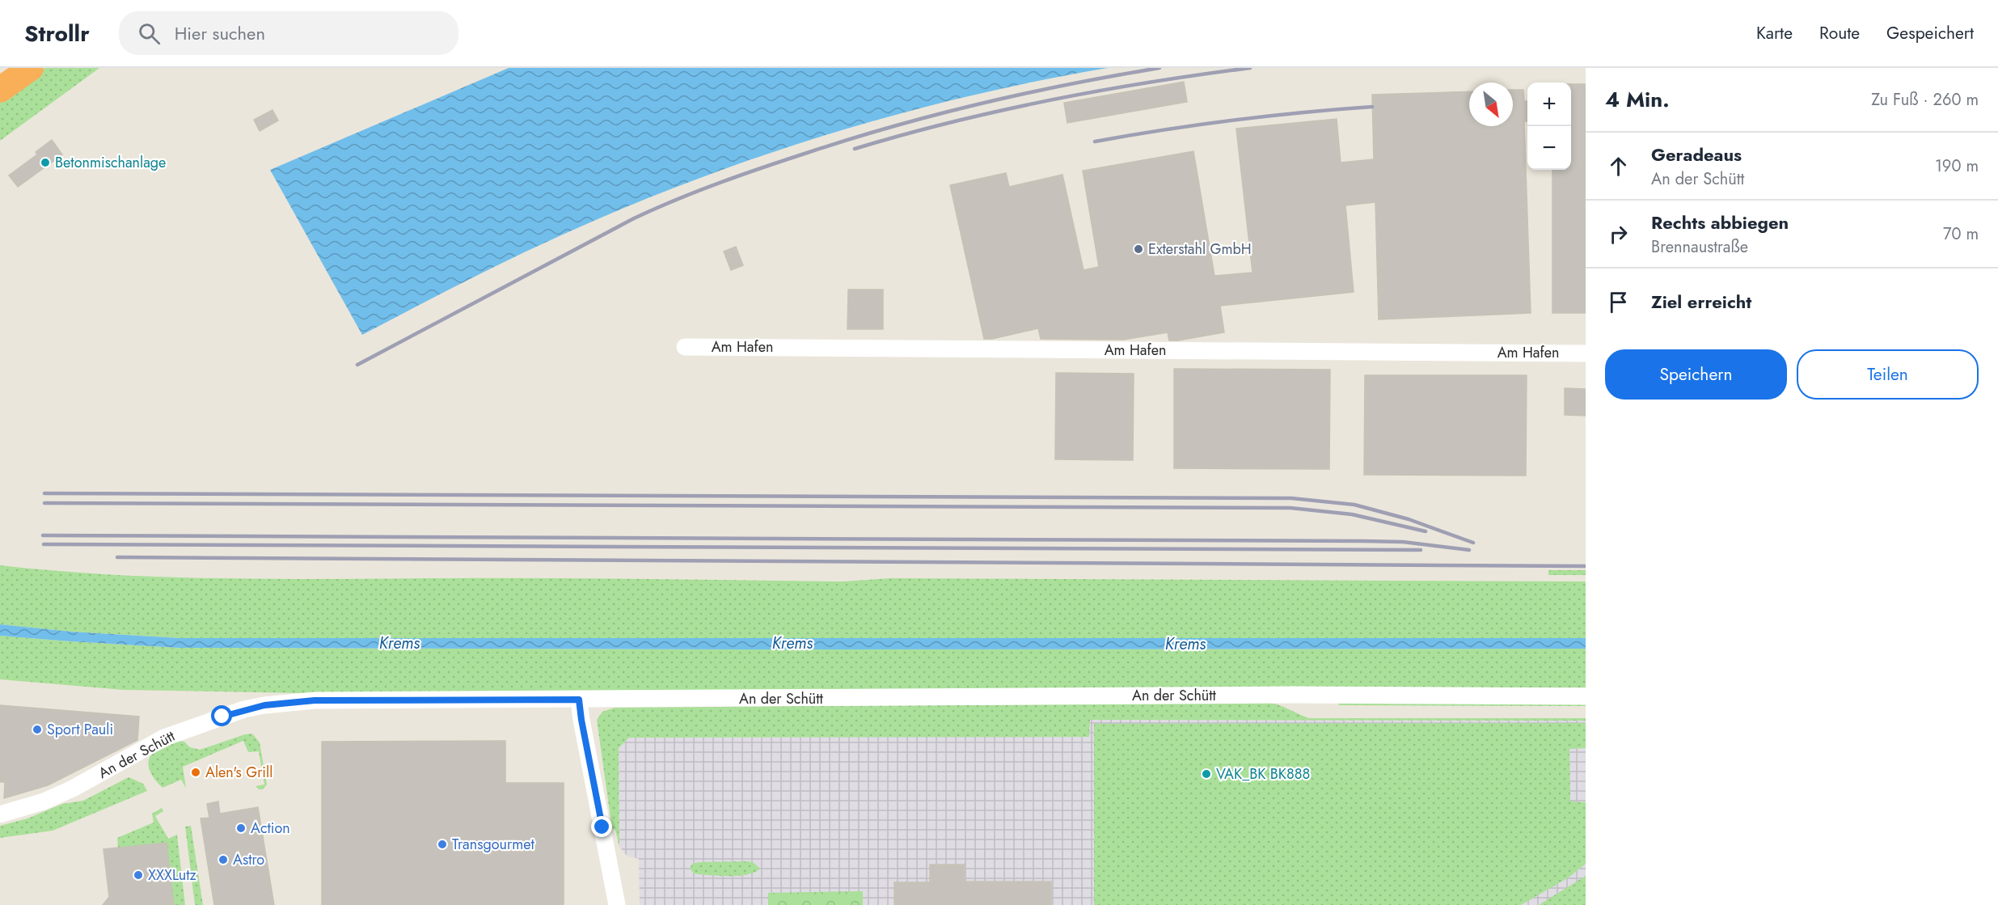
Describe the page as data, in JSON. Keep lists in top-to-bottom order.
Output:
{
  "streets": {
    "street": ["Am Hafen", "An der Schütt"]
  },
  "water": ["Krems"],
  "places": [
    "Betonmischanlage",
    "Exterstahl GmbH",
    "Sport Pauli",
    "Alen's Grill",
    "VAK_BK BK888",
    "Action",
    "Transgourmet",
    "Astro",
    "XXXLutz"
  ],
  "north": "bottom right",
  "page": {
    "header": "Strollr",
    "search": "Hier suchen",
    "nav": ["Karte", "Route", "Gespeichert"],
    "heading": ["4 Min.", "Zu Fuß · 260 m"],
    "map_buttons": ["+", "−"],
    "list": [
      ["Geradeaus", "An der Schütt", "190 m"],
      ["Rechts abbiegen", "Brennaustraße", "70 m"],
      "Ziel erreicht"
    ],
    "buttons": ["Speichern", "Teilen"]
  }
}
